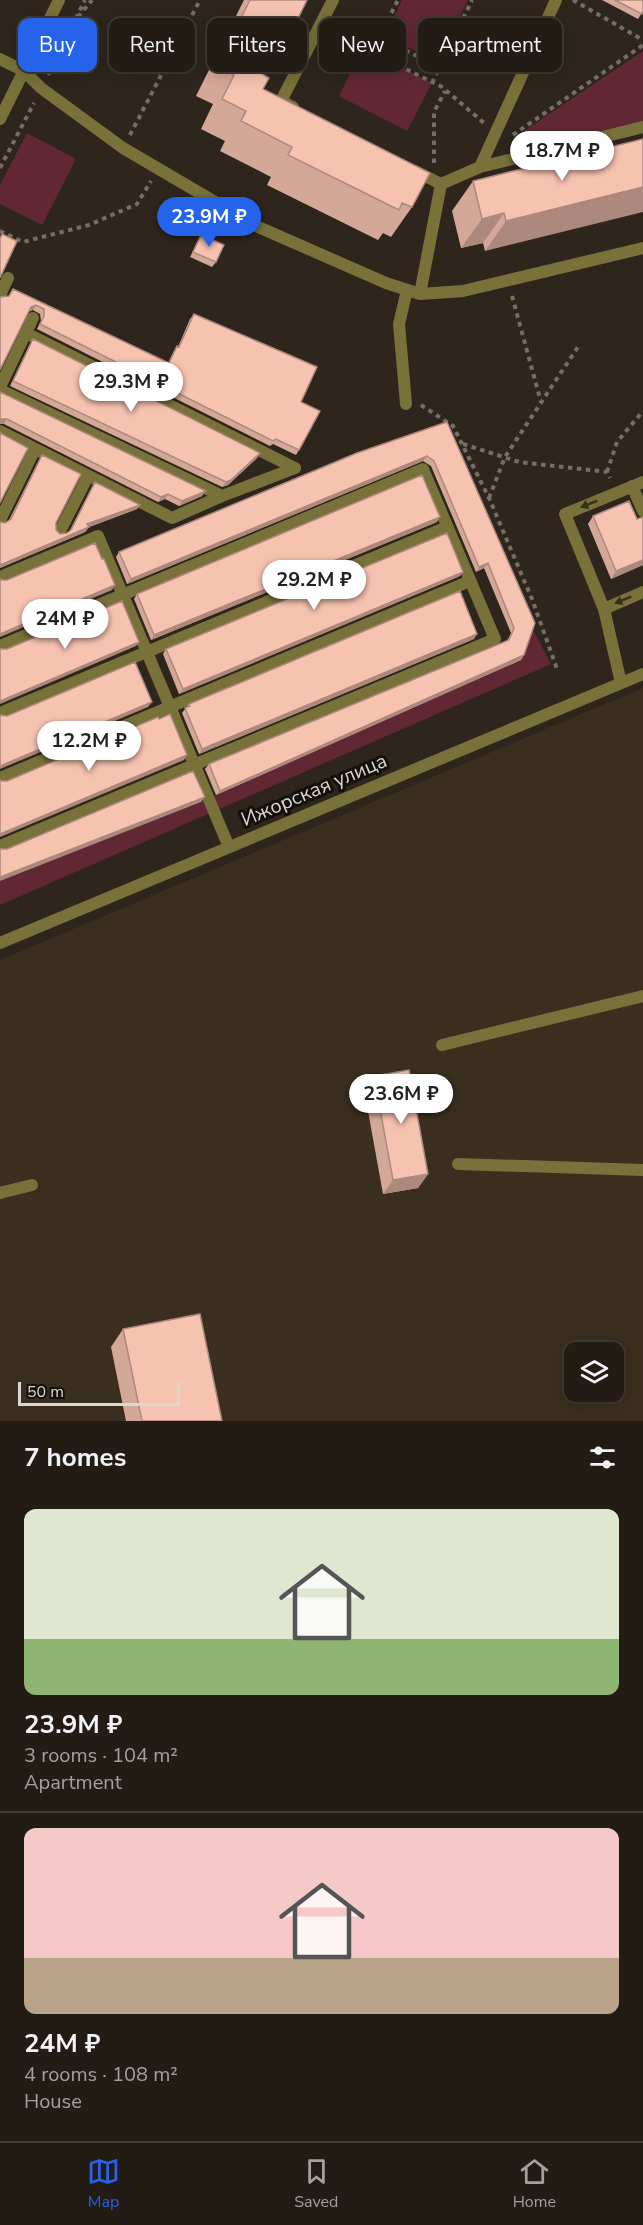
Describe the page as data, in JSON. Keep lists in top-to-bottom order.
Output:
{
  "streets": {
    "street": ["Ижорская улица"]
  },
  "scale_bar": "50 m",
  "page": {
    "chip": [
      "Buy",
      "Rent",
      "Filters",
      "New",
      "Apartment"
    ],
    "price": [
      "18.7M ₽",
      "23.9M ₽",
      "29.3M ₽",
      "29.2M ₽",
      "24M ₽",
      "12.2M ₽",
      "23.6M ₽"
    ],
    "scale": "50 m",
    "heading": "7 homes",
    "list": [
      {
        "name": "23.9M ₽",
        "note": "3 rooms · 104 m² · Apartment"
      },
      {
        "name": "24M ₽",
        "note": "4 rooms · 108 m² · House"
      }
    ],
    "tabs": ["Map", "Saved", "Home"]
  }
}
